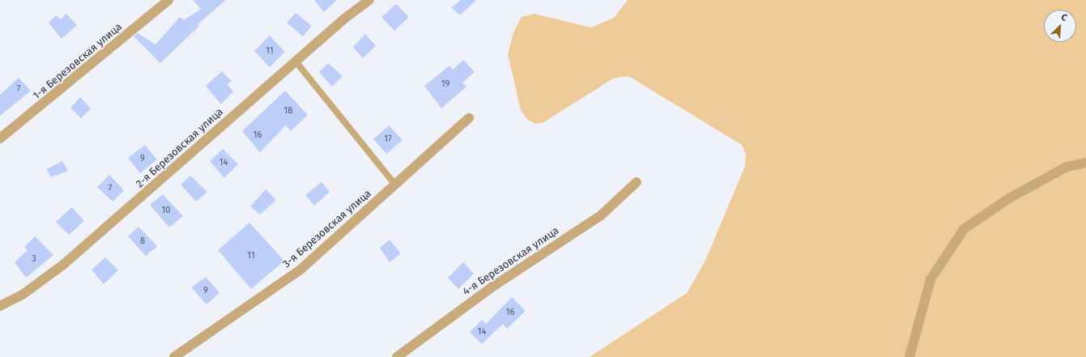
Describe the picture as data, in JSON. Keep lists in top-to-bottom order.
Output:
{
  "streets": {
    "street": [
      "1-я Березовская улица",
      "2-я Березовская улица",
      "3-я Березовская улица",
      "4-я Березовская улица"
    ]
  },
  "house_numbers": [
    "11",
    "19",
    "7",
    "18",
    "16",
    "17",
    "9",
    "14",
    "7",
    "10",
    "8",
    "11",
    "3",
    "9",
    "16",
    "14"
  ],
  "north": "top right"
}
